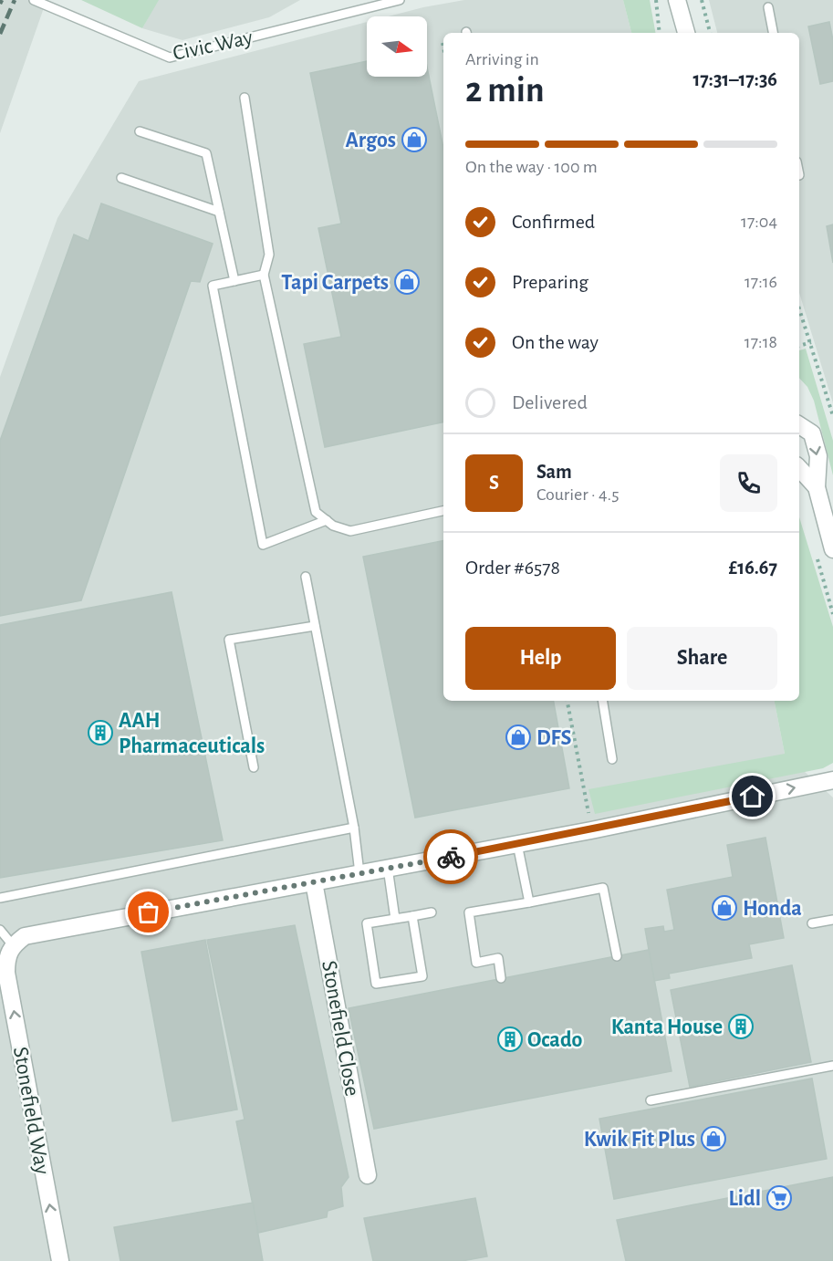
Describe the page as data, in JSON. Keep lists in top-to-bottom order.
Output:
{
  "streets": {
    "street": ["Stonefield Close", "Stonefield Way"],
    "lane": ["Civic Way"]
  },
  "crossings": [
    ["Stonefield Close", "Stonefield Way"]
  ],
  "places": {
    "shop": [
      "Argos",
      "Tapi Carpets",
      "DFS",
      "Honda",
      "Kwik Fit Plus"
    ],
    "building": ["AAH Pharmaceuticals", "Kanta House", "Ocado"],
    "supermarket": ["Lidl"]
  },
  "north": "right",
  "page": {
    "heading": ["2 min", "Arriving in", "17:31–17:36"],
    "panel": [
      "Sam",
      "Courier · 4.5",
      "Order #6578",
      "£16.67"
    ],
    "bar": "On the way · 100 m",
    "list": [
      ["Confirmed", "17:04"],
      ["Preparing", "17:16"],
      ["On the way", "17:18"],
      "Delivered"
    ],
    "round": "S",
    "buttons": ["Help", "Share"]
  }
}
